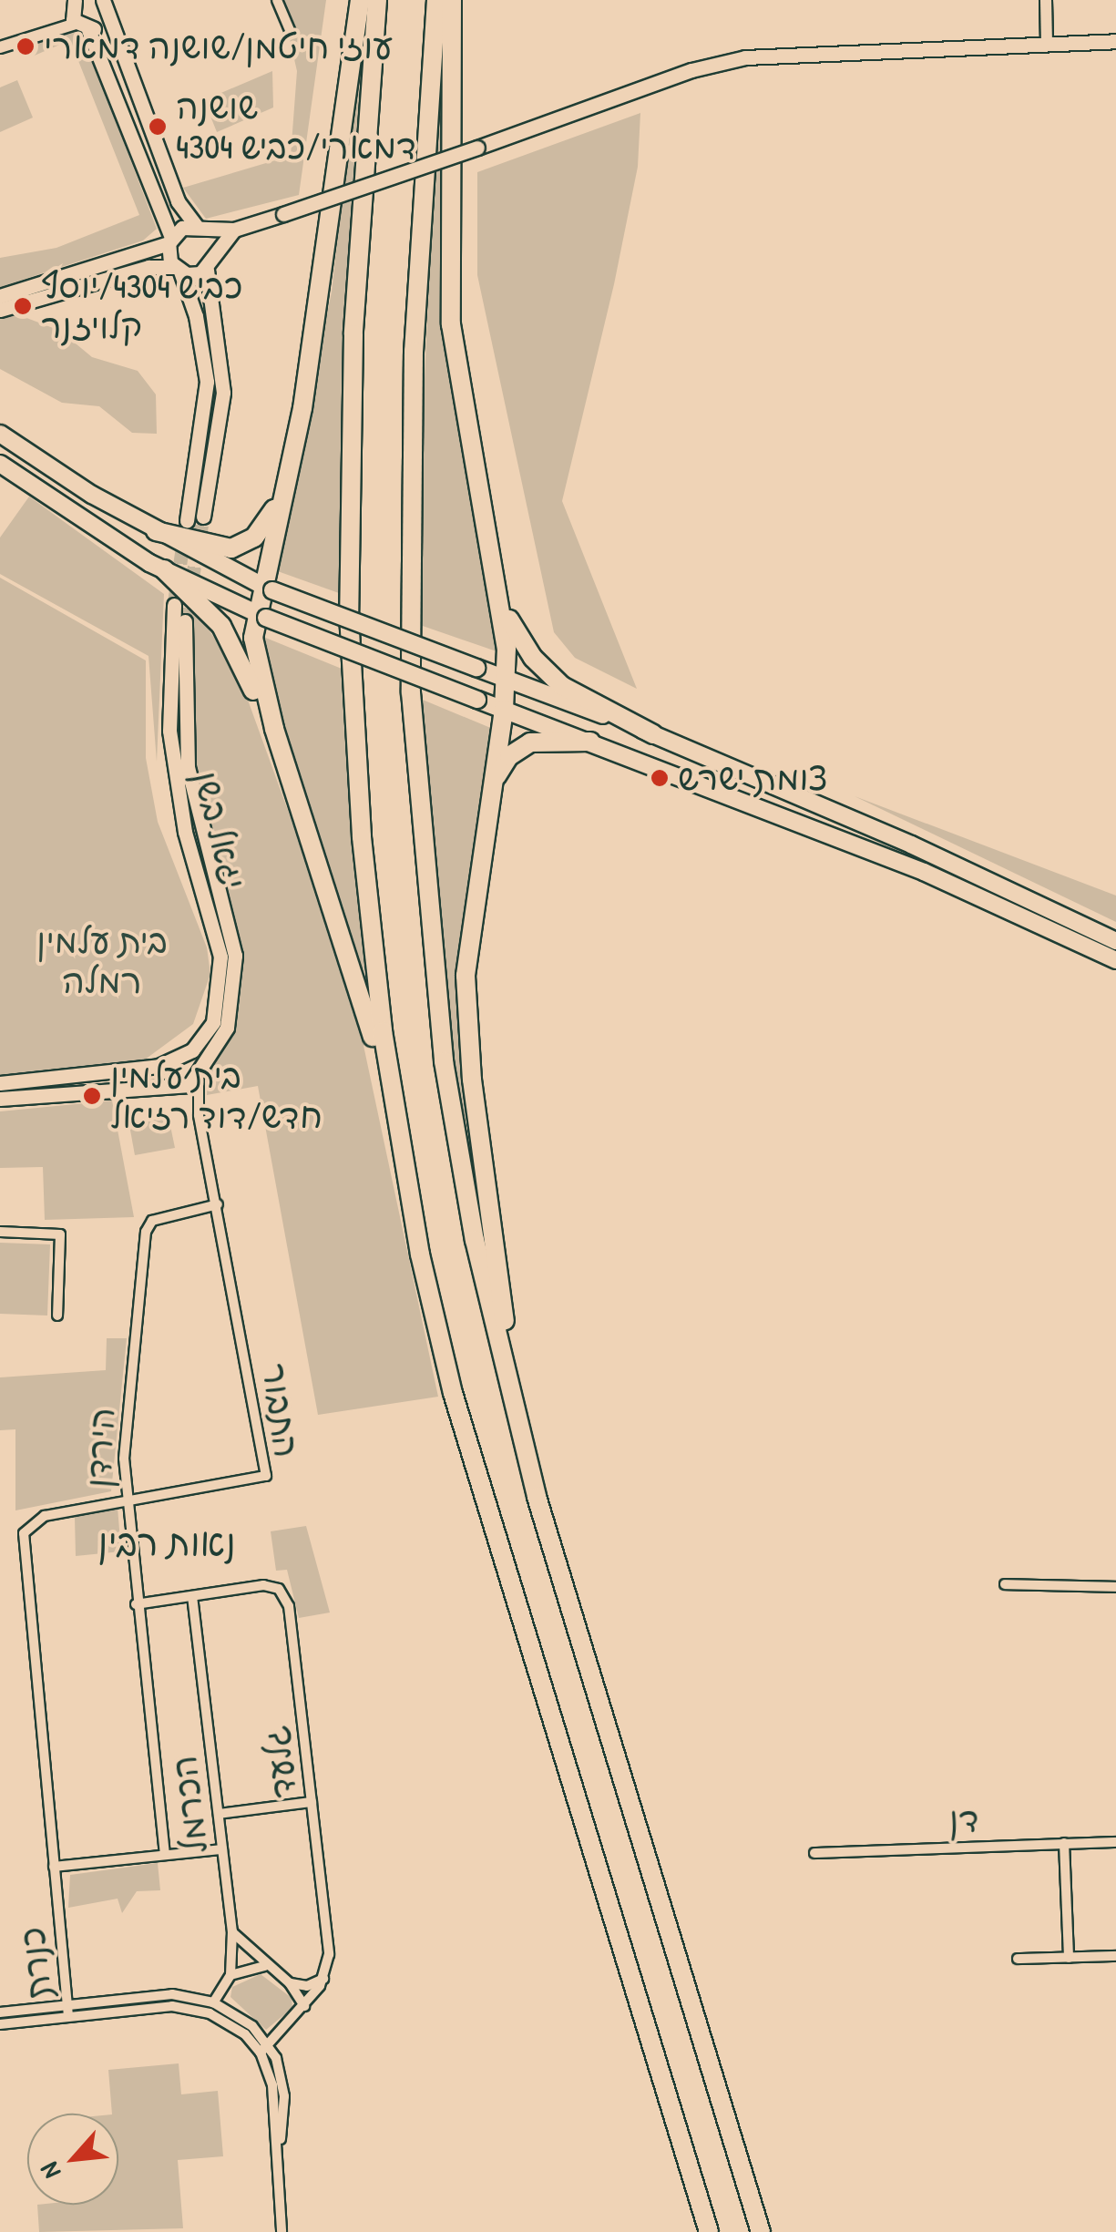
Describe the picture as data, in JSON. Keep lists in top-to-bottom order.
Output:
{
  "streets": {
    "main road": ["יגאל בשן"],
    "street": [
      "התבור",
      "הירדן",
      "גלעד",
      "הכרמל",
      "דן",
      "כנרת"
    ]
  },
  "crossings": [
    ["יגאל בשן", "התבור"],
    ["התבור", "הירדן"],
    ["התבור", "כנרת"],
    ["הירדן", "גלעד"],
    ["גלעד", "הכרמל"]
  ],
  "districts": ["נאות רבין"],
  "parks": ["בית עלמין רמלה"],
  "places": [
    "עוזי חיטמן/שושנה דמארי",
    "שושנה דמארי/כביש 4304",
    "כביש 4304/יוסף קלויזנר",
    "צומת ישרש",
    "בית עלמין חדש/דוד רזיאל"
  ],
  "north": "bottom left"
}
